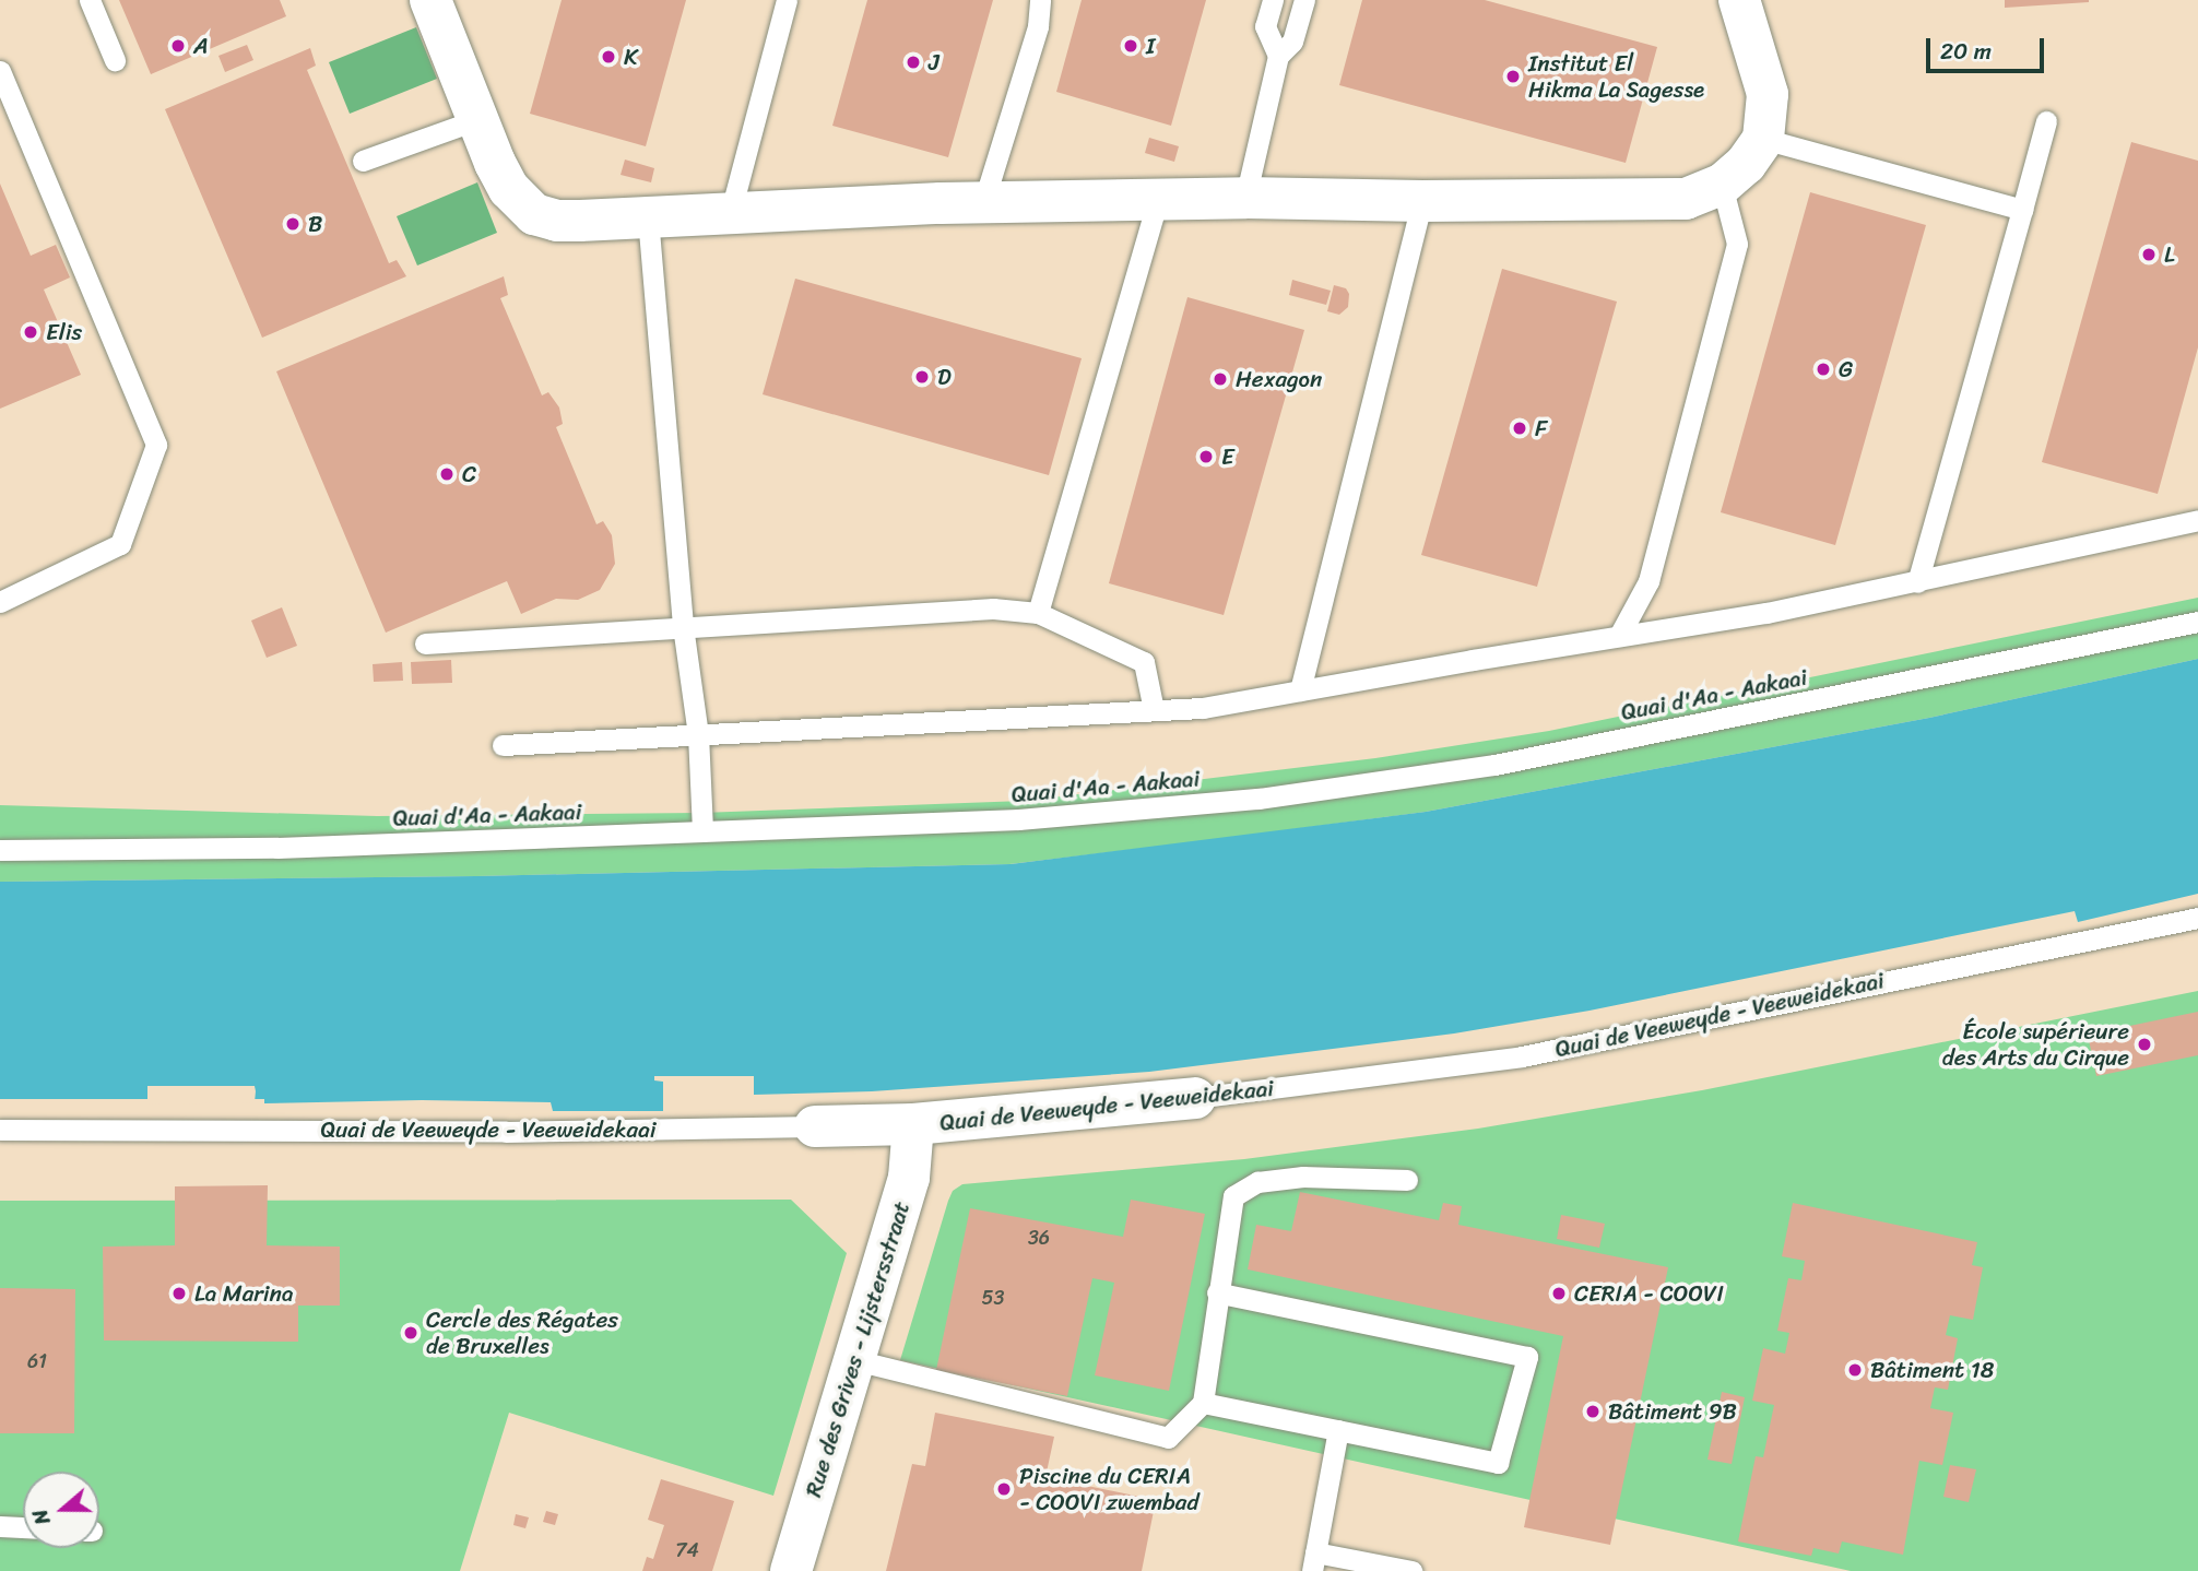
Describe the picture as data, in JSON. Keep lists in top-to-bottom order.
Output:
{
  "streets": {
    "street": ["Quai de Veeweyde - Veeweidekaai", "Rue des Grives - Lijstersstraat"],
    "lane": ["Quai d'Aa - Aakaai"]
  },
  "crossings": [
    ["Quai de Veeweyde - Veeweidekaai", "Rue des Grives - Lijstersstraat"]
  ],
  "places": [
    "A",
    "I",
    "K",
    "J",
    "Institut El Hikma La Sagesse",
    "B",
    "L",
    "Elis",
    "G",
    "D",
    "Hexagon",
    "F",
    "E",
    "C",
    "École supérieure des Arts du Cirque",
    "La Marina",
    "CERIA - COOVI",
    "Cercle des Régates de Bruxelles",
    "Bâtiment 18",
    "Bâtiment 9B",
    "Piscine du CERIA - COOVI zwembad"
  ],
  "house_numbers": [
    "36",
    "53",
    "61",
    "74"
  ],
  "scale_bar": "20 m",
  "north": "left"
}
